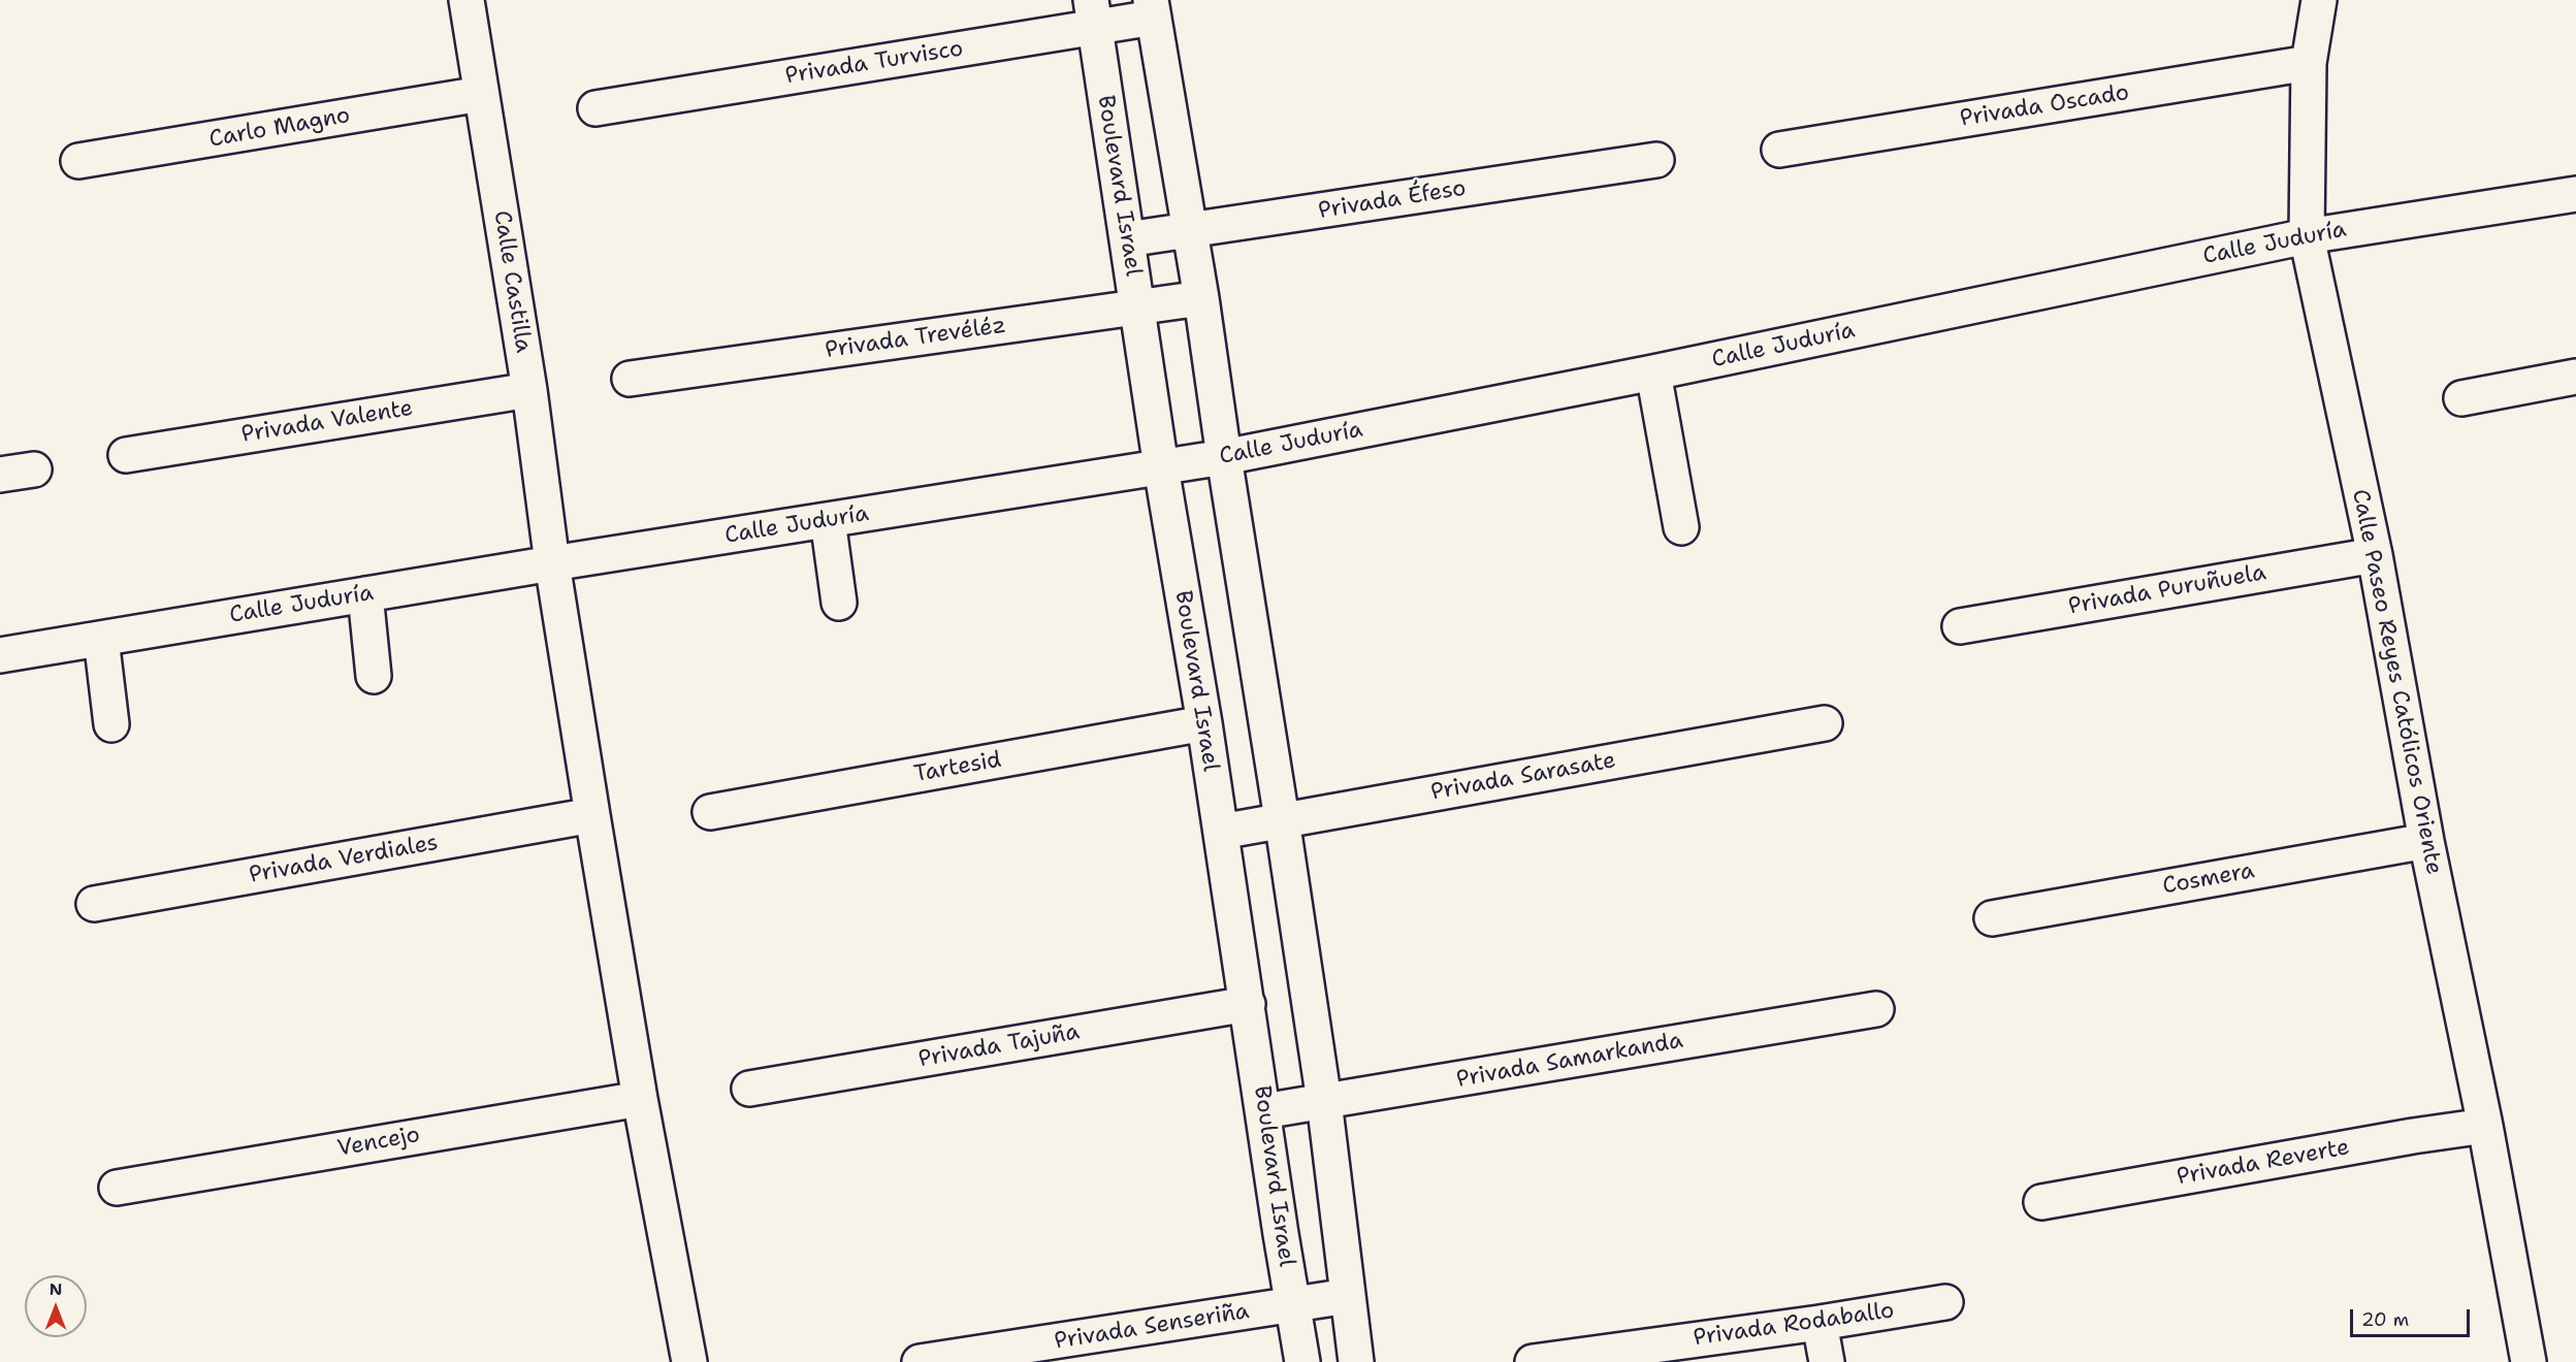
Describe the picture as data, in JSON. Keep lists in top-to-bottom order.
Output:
{
  "streets": {
    "street": [
      "Privada Turvisco",
      "Privada Oscado",
      "Carlo Magno",
      "Boulevard Israel",
      "Privada Éfeso",
      "Calle Juduría",
      "Calle Castilla",
      "Privada Trevéléz",
      "Privada Valente",
      "Privada Puruñuela",
      "Calle Paseo Reyes Católicos Oriente",
      "Tartesid",
      "Privada Sarasate",
      "Privada Verdiales",
      "Cosmera",
      "Privada Tajuña",
      "Privada Samarkanda",
      "Vencejo",
      "Privada Reverte",
      "Privada Rodaballo",
      "Privada Senseriña"
    ]
  },
  "crossings": [
    ["Privada Turvisco", "Boulevard Israel"],
    ["Privada Oscado", "Calle Paseo Reyes Católicos Oriente"],
    ["Carlo Magno", "Calle Castilla"],
    ["Boulevard Israel", "Privada Éfeso"],
    ["Boulevard Israel", "Calle Juduría"],
    ["Boulevard Israel", "Privada Trevéléz"],
    ["Boulevard Israel", "Tartesid"],
    ["Boulevard Israel", "Privada Sarasate"],
    ["Boulevard Israel", "Privada Tajuña"],
    ["Boulevard Israel", "Privada Samarkanda"],
    ["Boulevard Israel", "Privada Senseriña"],
    ["Calle Juduría", "Calle Castilla"],
    ["Calle Juduría", "Calle Paseo Reyes Católicos Oriente"],
    ["Calle Castilla", "Privada Valente"],
    ["Calle Castilla", "Privada Verdiales"],
    ["Calle Castilla", "Vencejo"],
    ["Privada Puruñuela", "Calle Paseo Reyes Católicos Oriente"],
    ["Calle Paseo Reyes Católicos Oriente", "Cosmera"],
    ["Calle Paseo Reyes Católicos Oriente", "Privada Reverte"]
  ],
  "scale_bar": "20 m",
  "north": "top"
}
